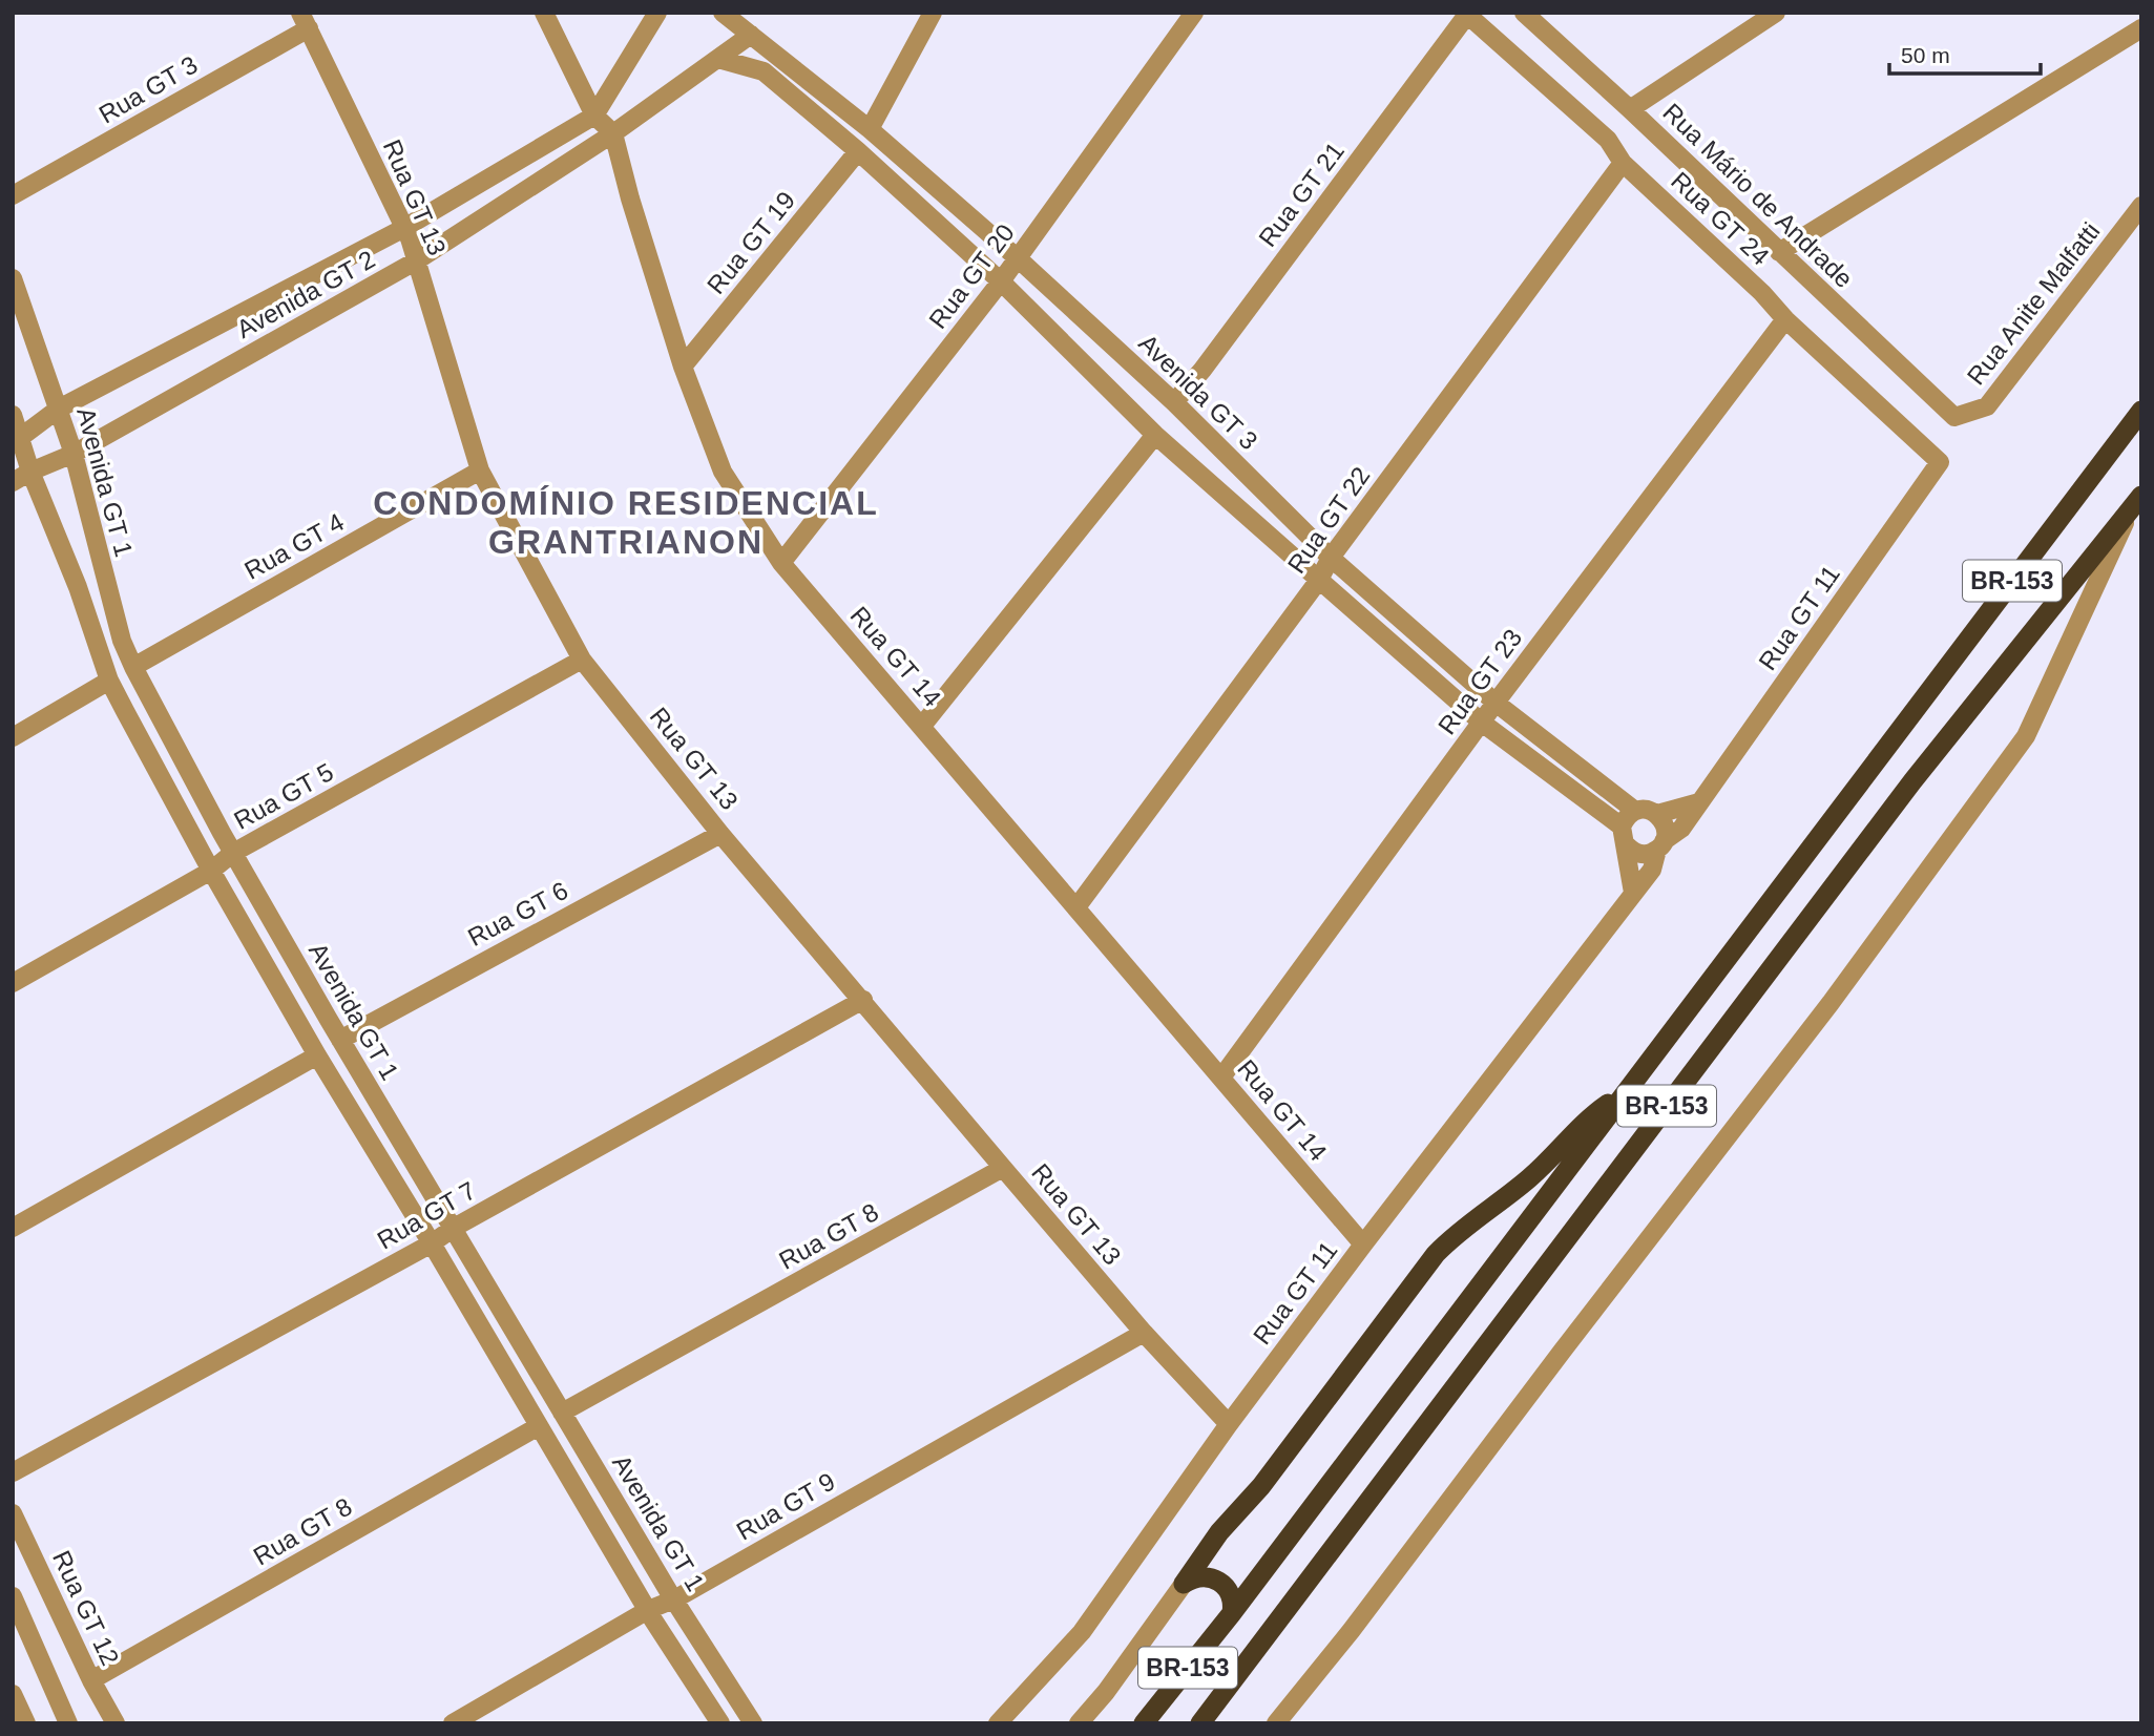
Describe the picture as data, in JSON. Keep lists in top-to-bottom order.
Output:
{
  "streets": {
    "highway": ["BR-153"],
    "street": [
      "Rua GT 3",
      "Rua GT 21",
      "Rua Mário de Andrade",
      "Rua GT 13",
      "Rua GT 24",
      "Rua GT 19",
      "Rua GT 20",
      "Avenida GT 2",
      "Rua Anite Malfatti",
      "Avenida GT 3",
      "Avenida GT 1",
      "Rua GT 22",
      "Rua GT 4",
      "Rua GT 11",
      "Rua GT 14",
      "Rua GT 23",
      "Rua GT 5",
      "Rua GT 6",
      "Rua GT 7",
      "Rua GT 8",
      "Rua GT 9",
      "Rua GT 12"
    ]
  },
  "crossings": [
    ["Rua GT 3", "Rua GT 13"],
    ["Rua GT 21", "Rua GT 24"],
    ["Rua GT 21", "Avenida GT 3"],
    ["Rua Mário de Andrade", "Rua Anite Malfatti"],
    ["Rua GT 13", "Avenida GT 2"],
    ["Rua GT 13", "Rua GT 4"],
    ["Rua GT 13", "Rua GT 11"],
    ["Rua GT 13", "Rua GT 5"],
    ["Rua GT 13", "Rua GT 6"],
    ["Rua GT 13", "Rua GT 7"],
    ["Rua GT 13", "Rua GT 8"],
    ["Rua GT 13", "Rua GT 9"],
    ["Rua GT 24", "Rua GT 22"],
    ["Rua GT 24", "Rua GT 11"],
    ["Rua GT 24", "Rua GT 23"],
    ["Rua GT 19", "Rua GT 14"],
    ["Rua GT 20", "Avenida GT 3"],
    ["Rua GT 20", "Rua GT 14"],
    ["Avenida GT 2", "Avenida GT 3"],
    ["Avenida GT 2", "Avenida GT 1"],
    ["Avenida GT 2", "Rua GT 14"],
    ["Avenida GT 3", "Rua GT 22"],
    ["Avenida GT 3", "Rua GT 11"],
    ["Avenida GT 3", "Rua GT 23"],
    ["Avenida GT 1", "Rua GT 4"],
    ["Avenida GT 1", "Rua GT 5"],
    ["Avenida GT 1", "Rua GT 6"],
    ["Avenida GT 1", "Rua GT 7"],
    ["Avenida GT 1", "Rua GT 8"],
    ["Avenida GT 1", "Rua GT 9"],
    ["Rua GT 22", "Rua GT 14"],
    ["Rua GT 11", "Rua GT 14"],
    ["Rua GT 14", "Rua GT 23"],
    ["Rua GT 8", "Rua GT 12"]
  ],
  "districts": ["CONDOMÍNIO RESIDENCIAL GRANTRIANON"],
  "scale_bar": "50 m"
}
